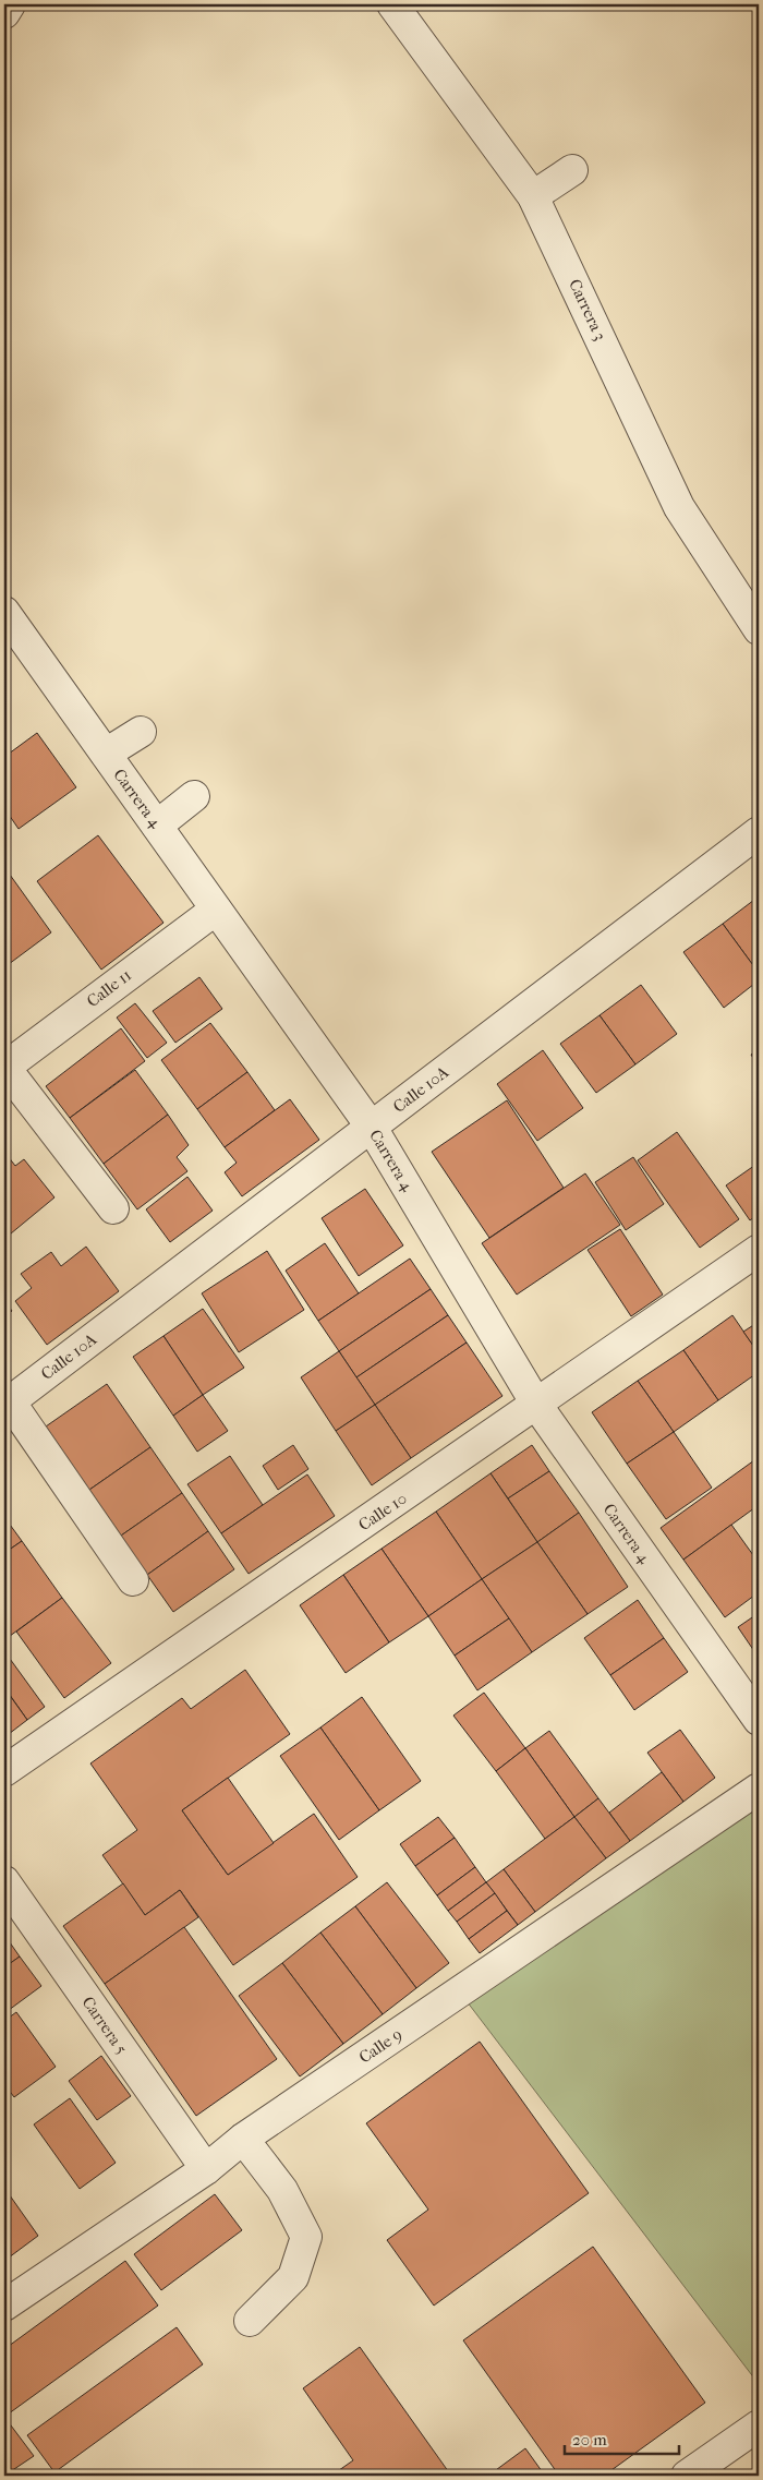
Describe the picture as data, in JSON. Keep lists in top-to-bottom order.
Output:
{
  "streets": {
    "street": [
      "Carrera 3",
      "Carrera 4",
      "Calle 11",
      "Calle 10A",
      "Calle 10",
      "Carrera 5",
      "Calle 9"
    ]
  },
  "crossings": [
    ["Carrera 4", "Calle 11"],
    ["Carrera 4", "Calle 10A"],
    ["Carrera 4", "Calle 10"],
    ["Carrera 5", "Calle 9"]
  ],
  "scale_bar": "20 m"
}
